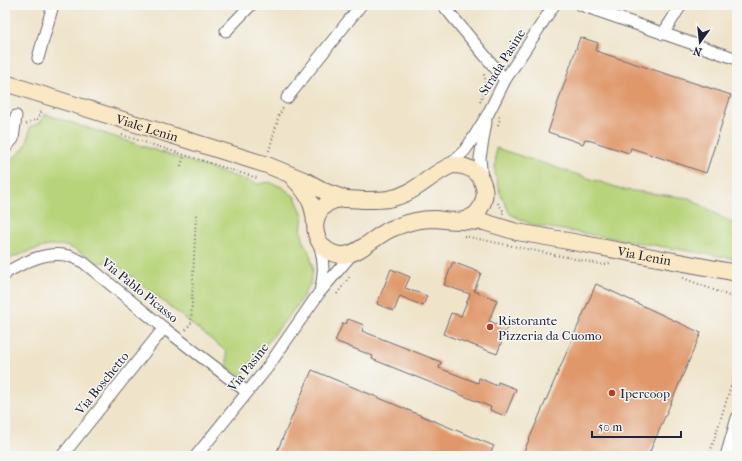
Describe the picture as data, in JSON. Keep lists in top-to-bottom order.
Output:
{
  "streets": {
    "main road": ["Viale Lenin", "Via Lenin"],
    "street": [
      "Strada Pasine",
      "Via Pablo Picasso",
      "Via Pasine",
      "Via Boschetto"
    ]
  },
  "crossings": [
    ["Via Lenin", "Via Pasine"],
    ["Via Pablo Picasso", "Via Pasine"],
    ["Via Pablo Picasso", "Via Boschetto"]
  ],
  "places": ["Ristorante Pizzeria da Cuomo", "Ipercoop"],
  "scale_bar": "50 m",
  "north": "bottom"
}
